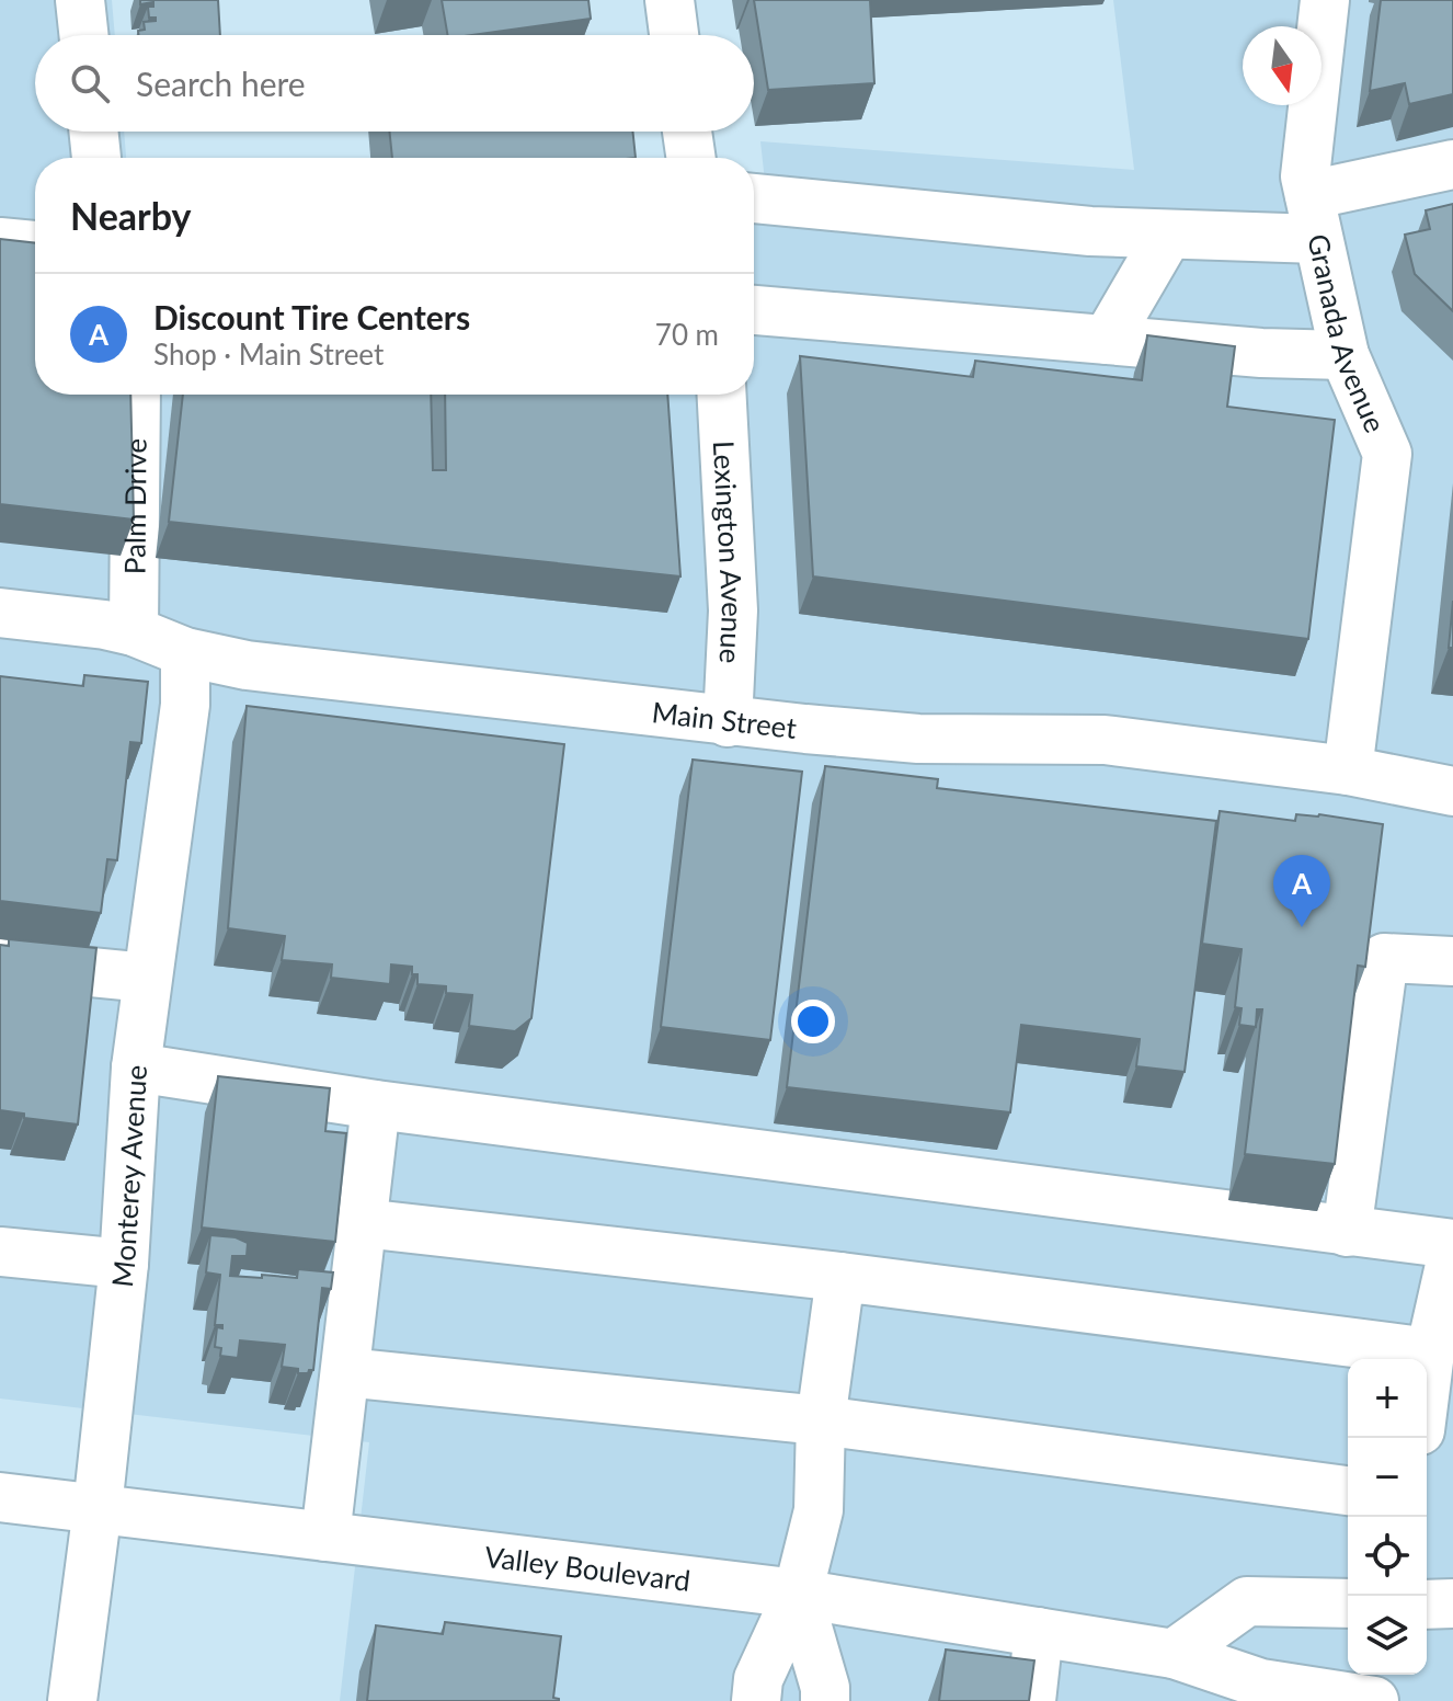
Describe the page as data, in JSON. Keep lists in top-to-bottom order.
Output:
{
  "streets": {
    "street": [
      "Granada Avenue",
      "Palm Drive",
      "Lexington Avenue",
      "Main Street",
      "Monterey Avenue",
      "Valley Boulevard"
    ]
  },
  "crossings": [
    ["Granada Avenue", "Main Street"],
    ["Palm Drive", "Main Street"],
    ["Lexington Avenue", "Main Street"],
    ["Main Street", "Monterey Avenue"],
    ["Monterey Avenue", "Valley Boulevard"]
  ],
  "north": "bottom",
  "page": {
    "search": "Search here",
    "heading": "Nearby",
    "list": [
      {
        "mark": "A",
        "name": "Discount Tire Centers",
        "note": "Shop · Main Street",
        "value": "70 m"
      }
    ],
    "pins": "A",
    "map_buttons": ["+", "−"]
  }
}
